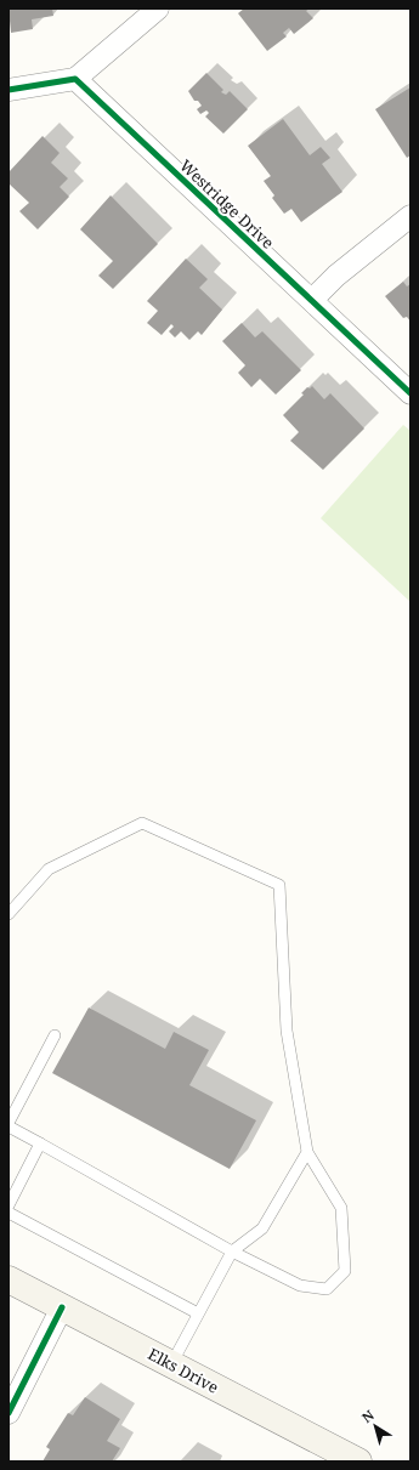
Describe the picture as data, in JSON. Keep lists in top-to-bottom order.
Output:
{
  "streets": {
    "main road": ["Elks Drive"],
    "street": ["Westridge Drive"]
  },
  "north": "top left"
}
